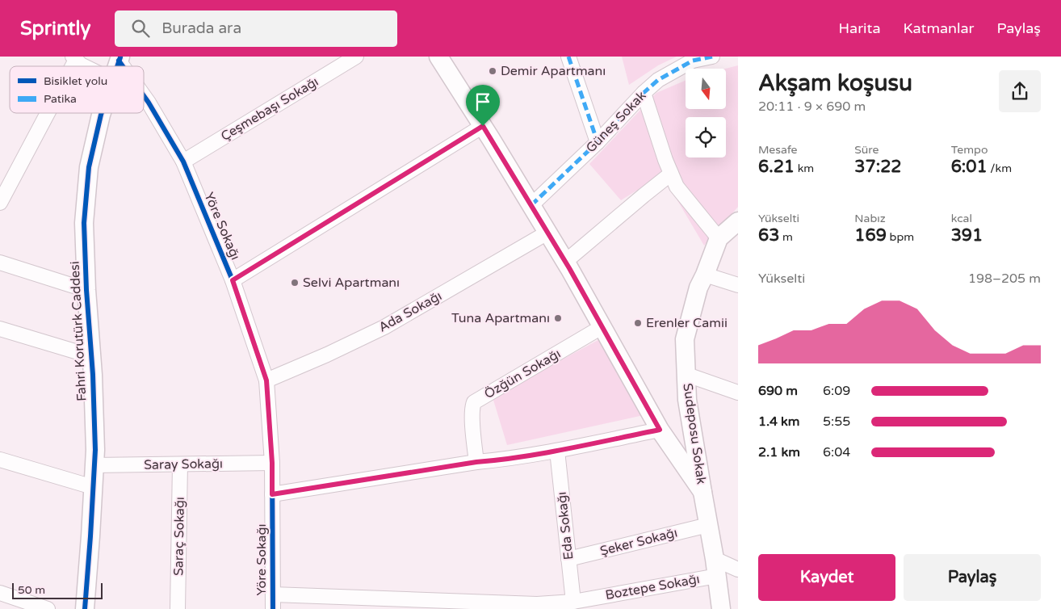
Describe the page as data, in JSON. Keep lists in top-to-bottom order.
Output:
{
  "streets": {
    "street": [
      "Çeşmebaşı Sokağı",
      "Güneş Sokak",
      "Yöre Sokağı",
      "Ada Sokağı",
      "Fahri Korutürk Caddesi",
      "Özğün Sokağı",
      "Sudeposu Sokak",
      "Saray Sokağı",
      "Eda Sokağı",
      "Saraç Sokağı",
      "Şeker Sokağı",
      "Boztepe Sokağı"
    ]
  },
  "crossings": [
    ["Çeşmebaşı Sokağı", "Yöre Sokağı"],
    ["Yöre Sokağı", "Ada Sokağı"],
    ["Yöre Sokağı", "Saray Sokağı"],
    ["Yöre Sokağı", "Boztepe Sokağı"],
    ["Fahri Korutürk Caddesi", "Saray Sokağı"],
    ["Sudeposu Sokak", "Şeker Sokağı"],
    ["Sudeposu Sokak", "Boztepe Sokağı"],
    ["Saray Sokağı", "Saraç Sokağı"],
    ["Eda Sokağı", "Şeker Sokağı"],
    ["Eda Sokağı", "Boztepe Sokağı"]
  ],
  "places": [
    "Demir Apartmanı",
    "Selvi Apartmanı",
    "Tuna Apartmanı",
    "Erenler Camii"
  ],
  "legend": ["Bisiklet yolu", "Patika"],
  "scale_bar": "50 m",
  "north": "bottom",
  "page": {
    "header": "Sprintly",
    "search": "Burada ara",
    "nav": ["Harita", "Katmanlar", "Paylaş"],
    "heading": ["Akşam koşusu", "20:11 · 9 × 690 m"],
    "stats": [
      ["Mesafe", "6.21 km"],
      ["Süre", "37:22"],
      ["Tempo", "6:01 /km"],
      ["Yükselti", "63 m"],
      ["Nabız", "169 bpm"],
      ["kcal", "391"]
    ],
    "chart": ["Yükselti", "198–205 m"],
    "list": [
      {
        "name": "690 m",
        "note": "6:09"
      },
      {
        "name": "1.4 km",
        "note": "5:55"
      },
      {
        "name": "2.1 km",
        "note": "6:04"
      }
    ],
    "buttons": ["Kaydet", "Paylaş"],
    "scale": "50 m"
  }
}
